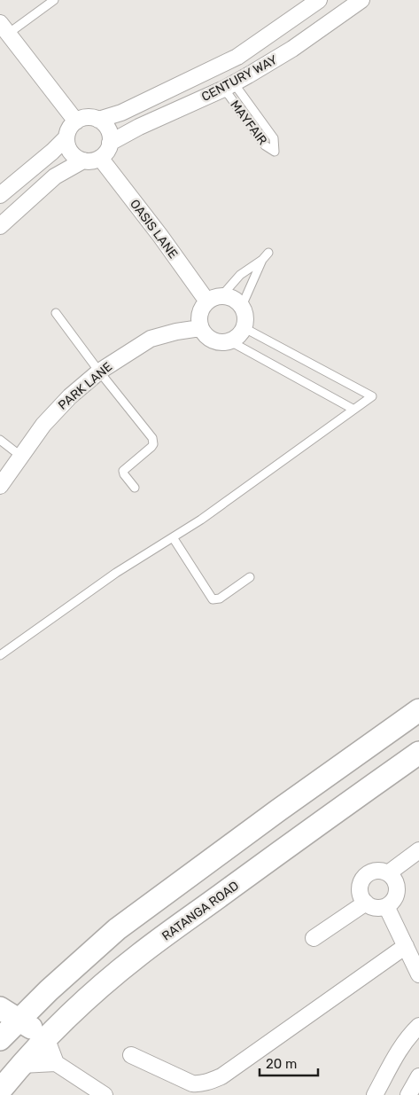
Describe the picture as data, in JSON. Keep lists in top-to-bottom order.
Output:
{
  "streets": {
    "main road": ["RATANGA ROAD"],
    "street": ["CENTURY WAY", "OASIS LANE", "PARK LANE"],
    "lane": ["MAYFAIR"]
  },
  "crossings": [
    ["CENTURY WAY", "MAYFAIR"],
    ["CENTURY WAY", "OASIS LANE"],
    ["OASIS LANE", "PARK LANE"]
  ],
  "scale_bar": "20 m"
}
